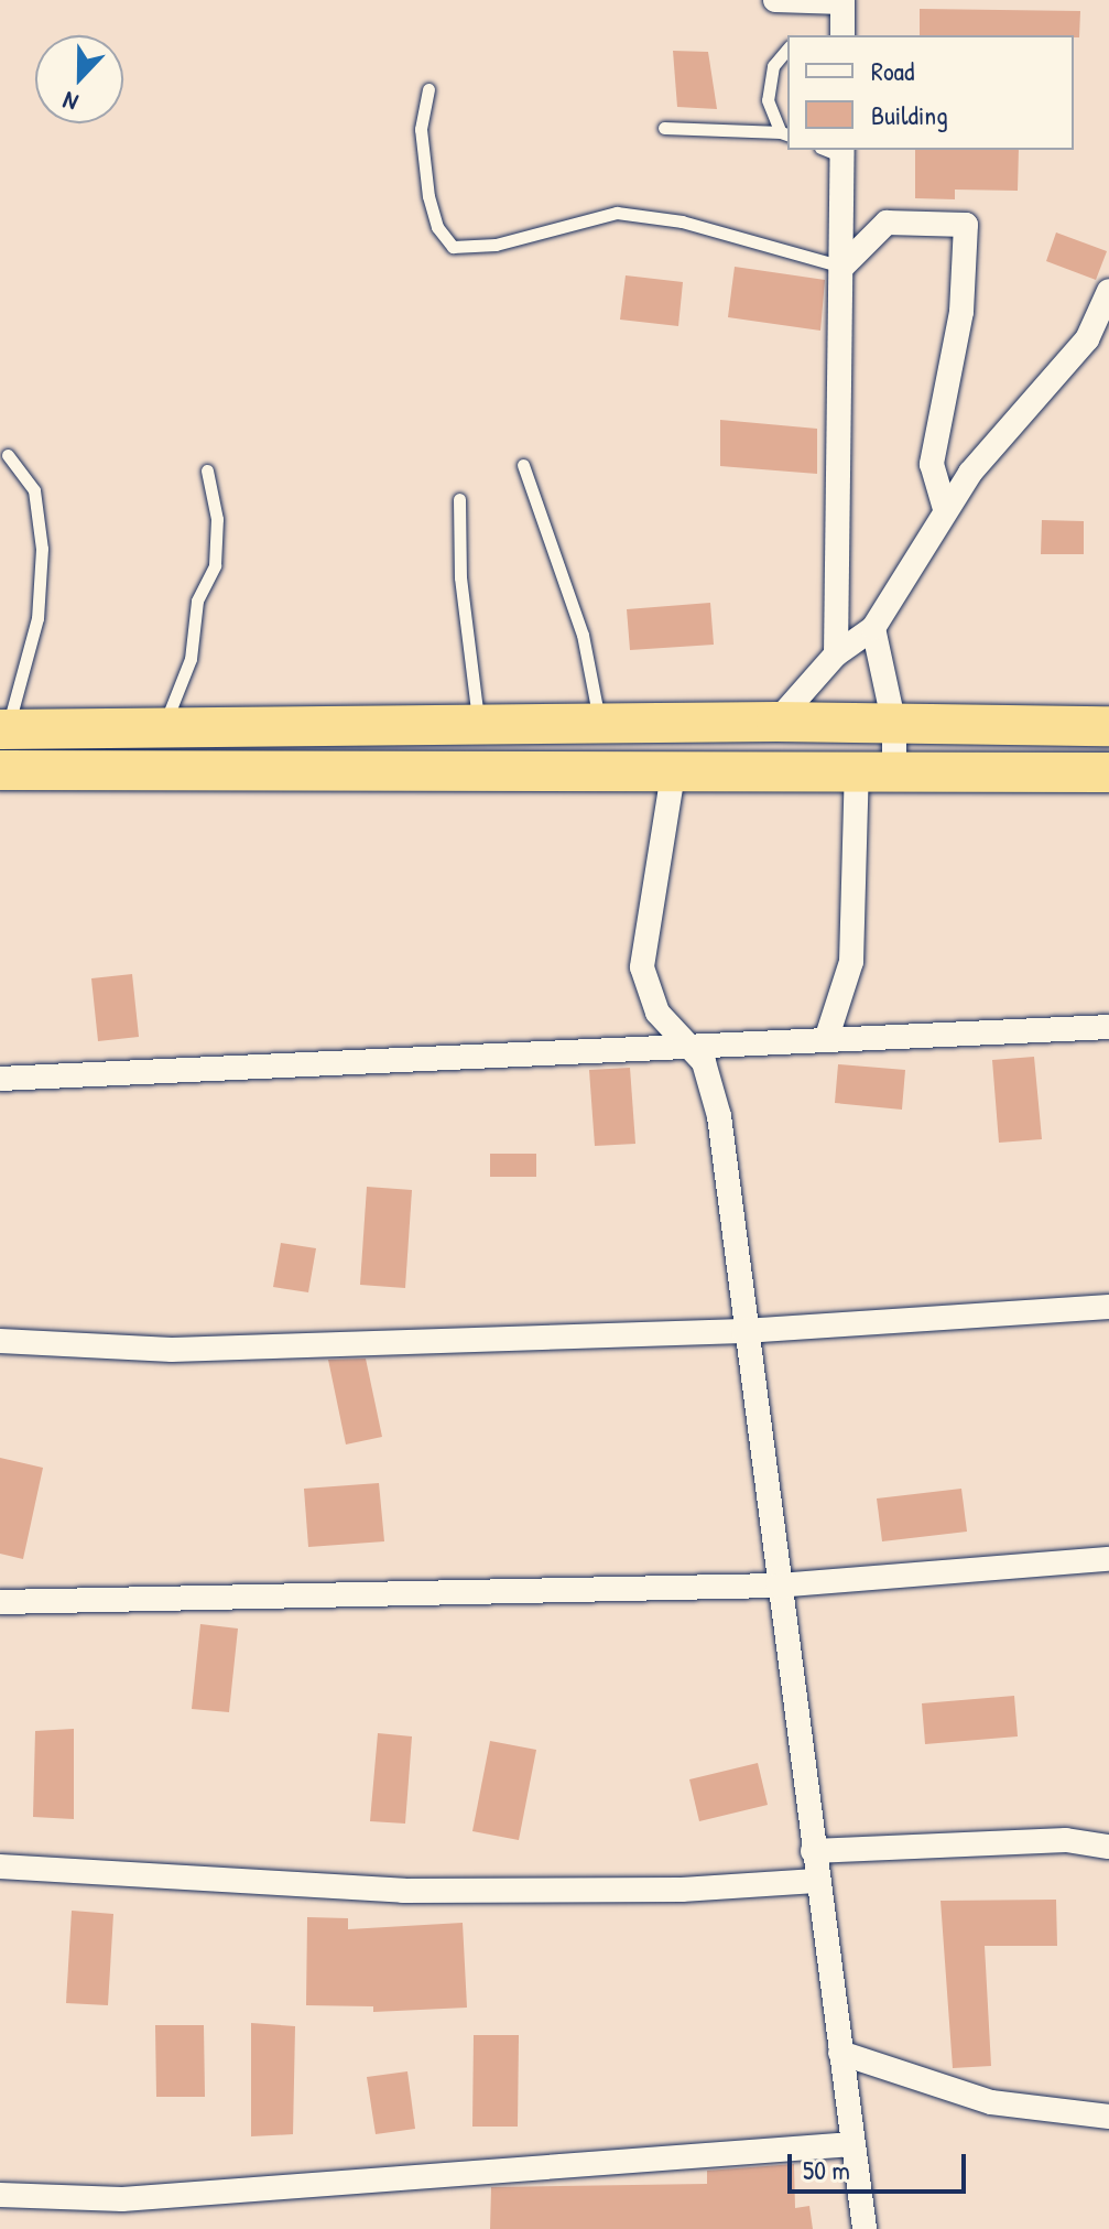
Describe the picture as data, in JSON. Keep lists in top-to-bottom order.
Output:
{
  "legend": ["Road", "Building"],
  "scale_bar": "50 m",
  "north": "bottom"
}
